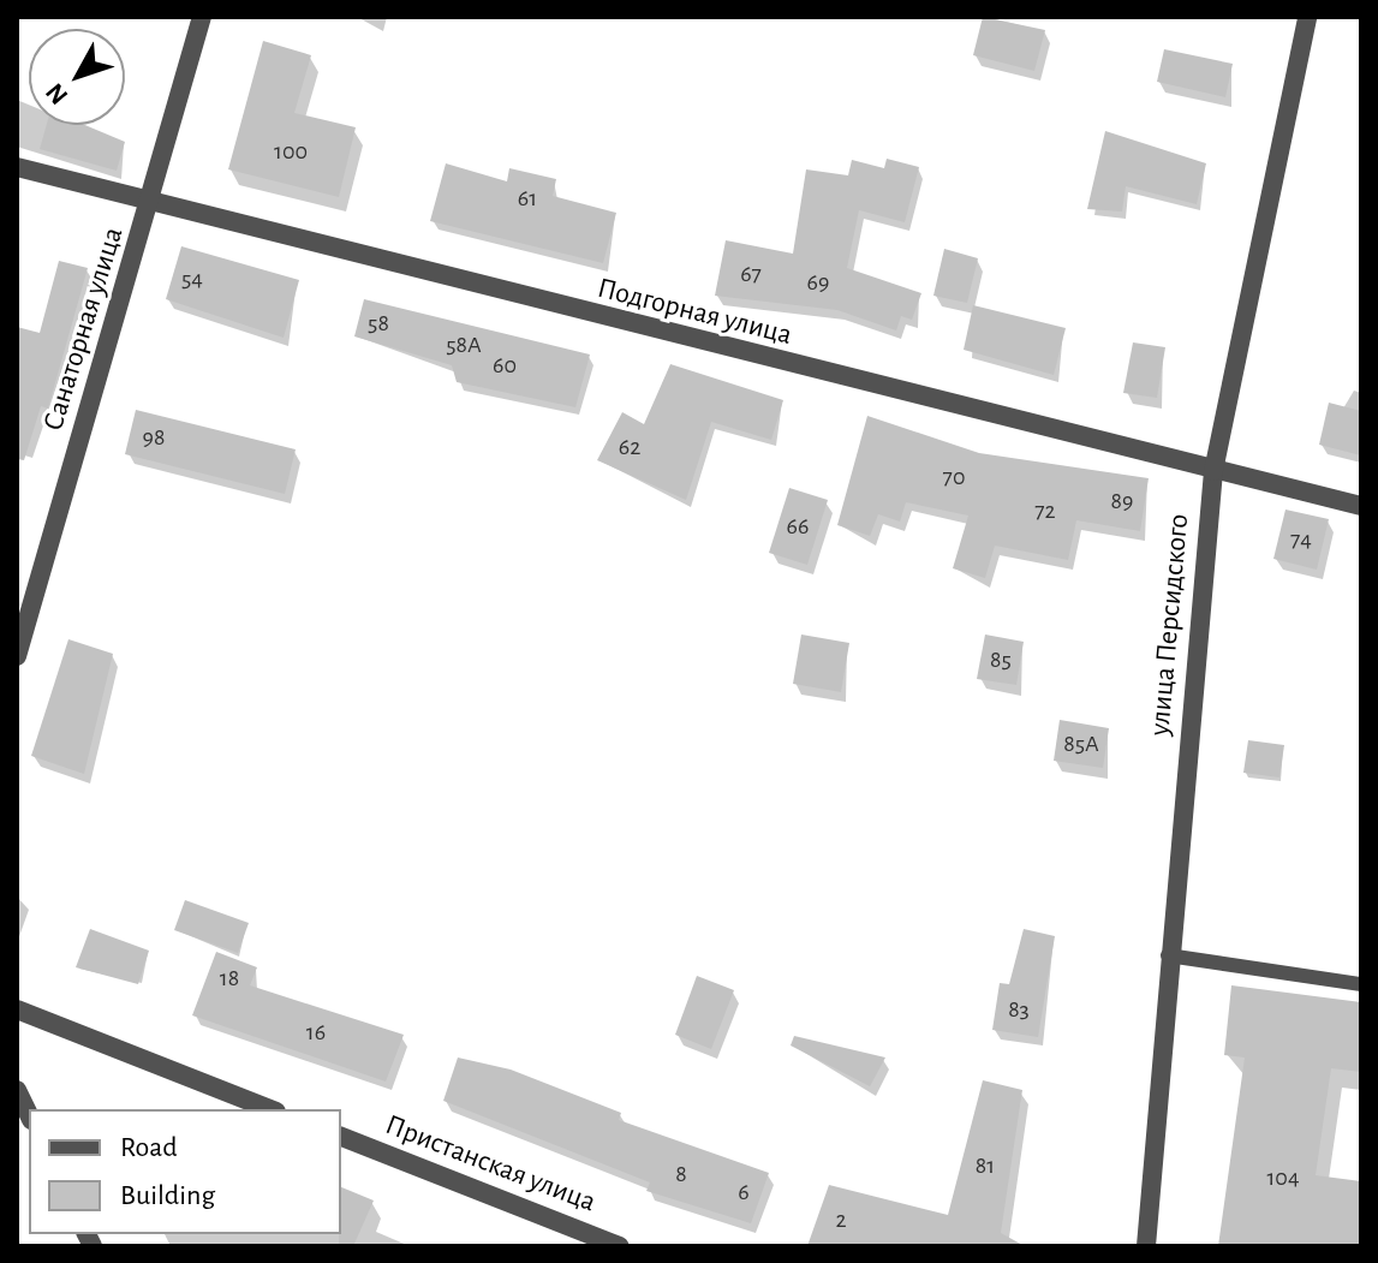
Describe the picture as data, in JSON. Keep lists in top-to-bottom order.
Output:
{
  "streets": {
    "street": [
      "Подгорная улица",
      "Санаторная улица",
      "улица Персидского",
      "Пристанская улица"
    ]
  },
  "crossings": [
    ["Подгорная улица", "Санаторная улица"],
    ["Подгорная улица", "улица Персидского"]
  ],
  "house_numbers": [
    "100",
    "61",
    "67",
    "54",
    "69",
    "58",
    "58А",
    "60",
    "98",
    "62",
    "70",
    "89",
    "72",
    "66",
    "74",
    "85",
    "85А",
    "18",
    "83",
    "16",
    "81",
    "8",
    "104",
    "6",
    "2"
  ],
  "legend": ["Road", "Building"],
  "north": "bottom left"
}
